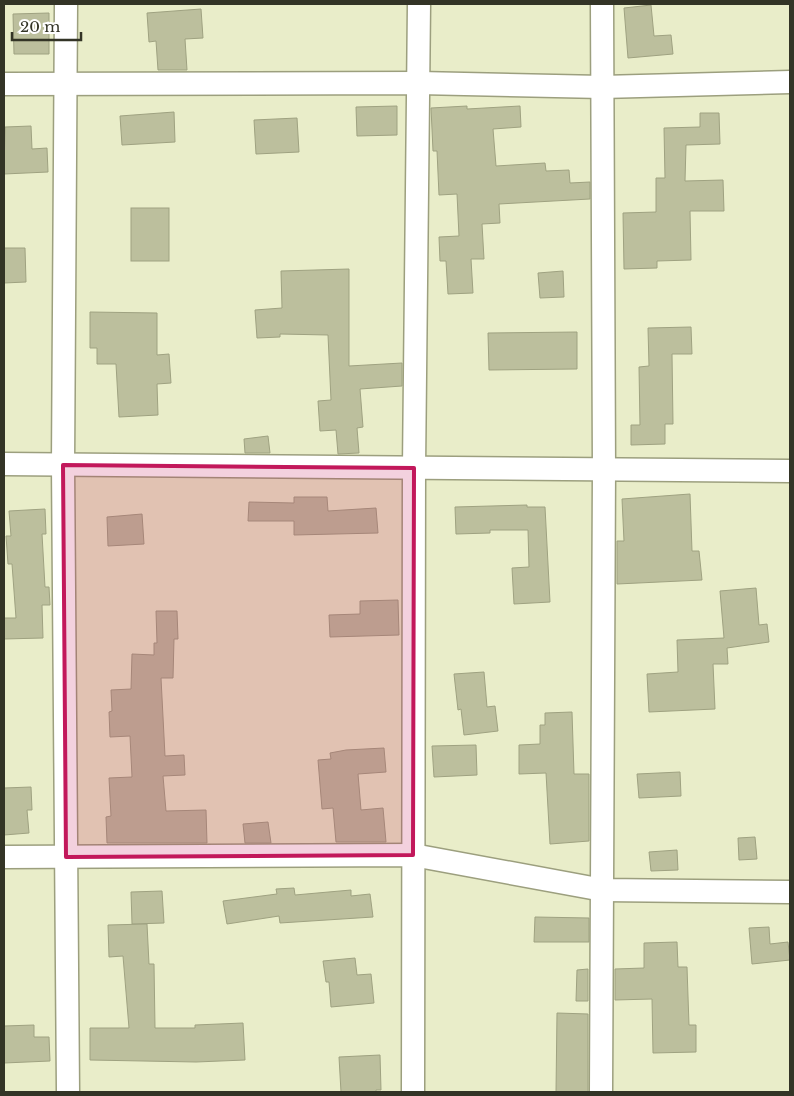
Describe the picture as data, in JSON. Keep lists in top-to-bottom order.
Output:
{
  "scale_bar": "20 m"
}
